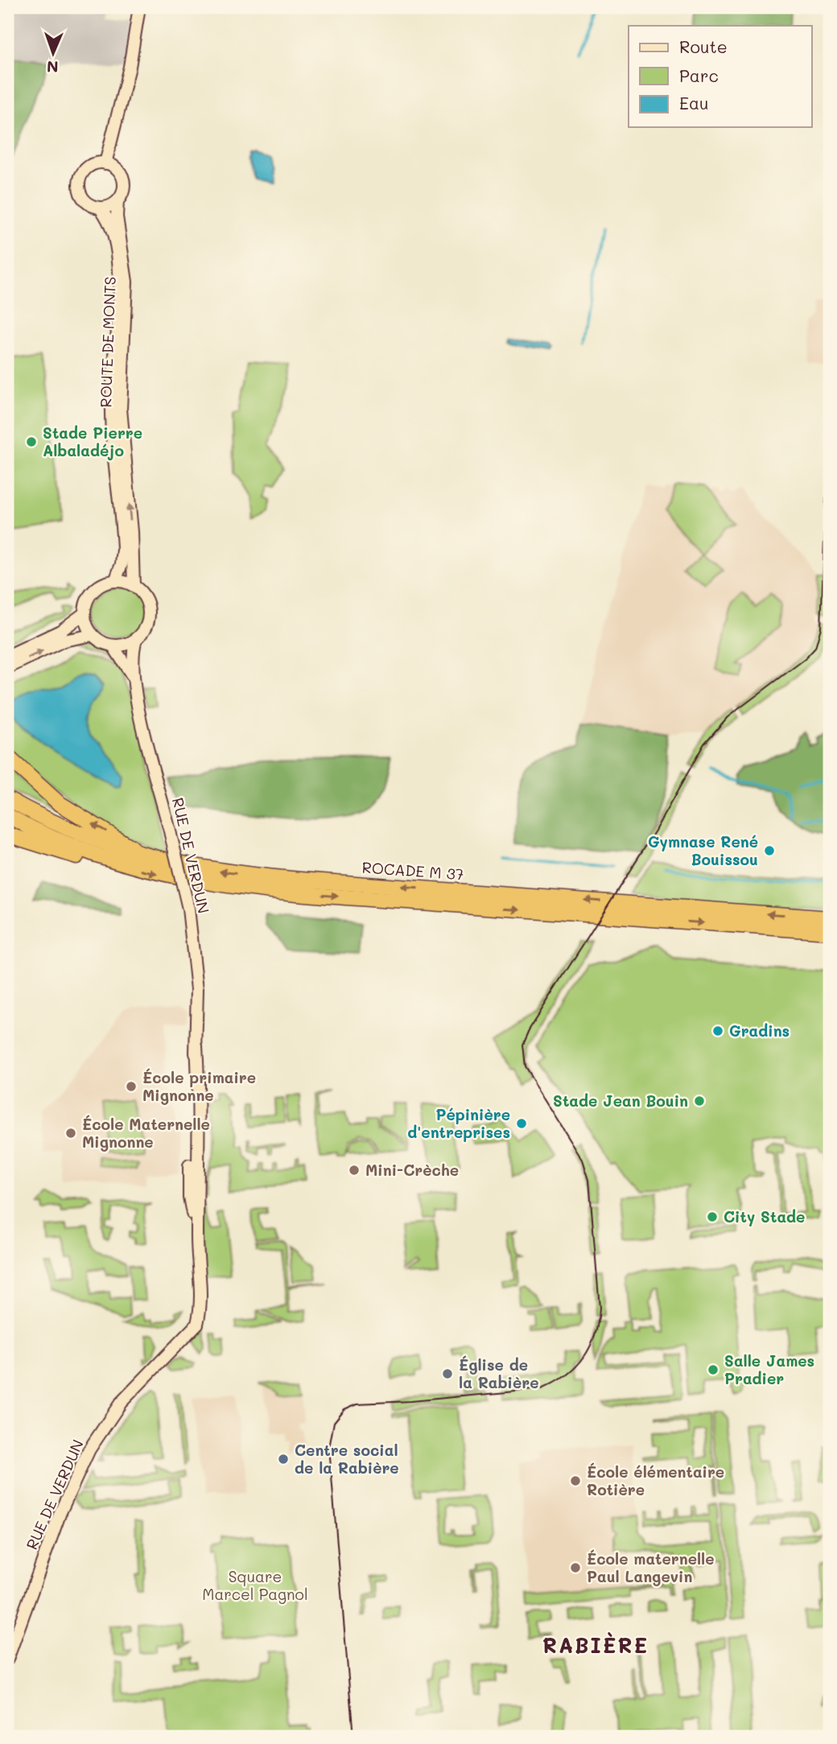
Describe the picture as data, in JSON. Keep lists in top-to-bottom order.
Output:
{
  "streets": {
    "highway": ["ROCADE M 37"],
    "main road": ["ROUTE DE MONTS", "RUE DE VERDUN"]
  },
  "crossings": [
    ["ROUTE DE MONTS", "RUE DE VERDUN"]
  ],
  "districts": ["RABIÈRE"],
  "parks": ["Square Marcel Pagnol"],
  "places": [
    "Stade Pierre Albaladéjo",
    "Gymnase René Bouissou",
    "Gradins",
    "École primaire Mignonne",
    "Stade Jean Bouin",
    "Pépinière d'entreprises",
    "École Maternelle Mignonne",
    "Mini-Crèche",
    "City Stade",
    "Salle James Pradier",
    "Église de la Rabière",
    "Centre social de la Rabière",
    "École élémentaire Rotière",
    "École maternelle Paul Langevin"
  ],
  "legend": ["Route", "Parc", "Eau"],
  "north": "bottom"
}
